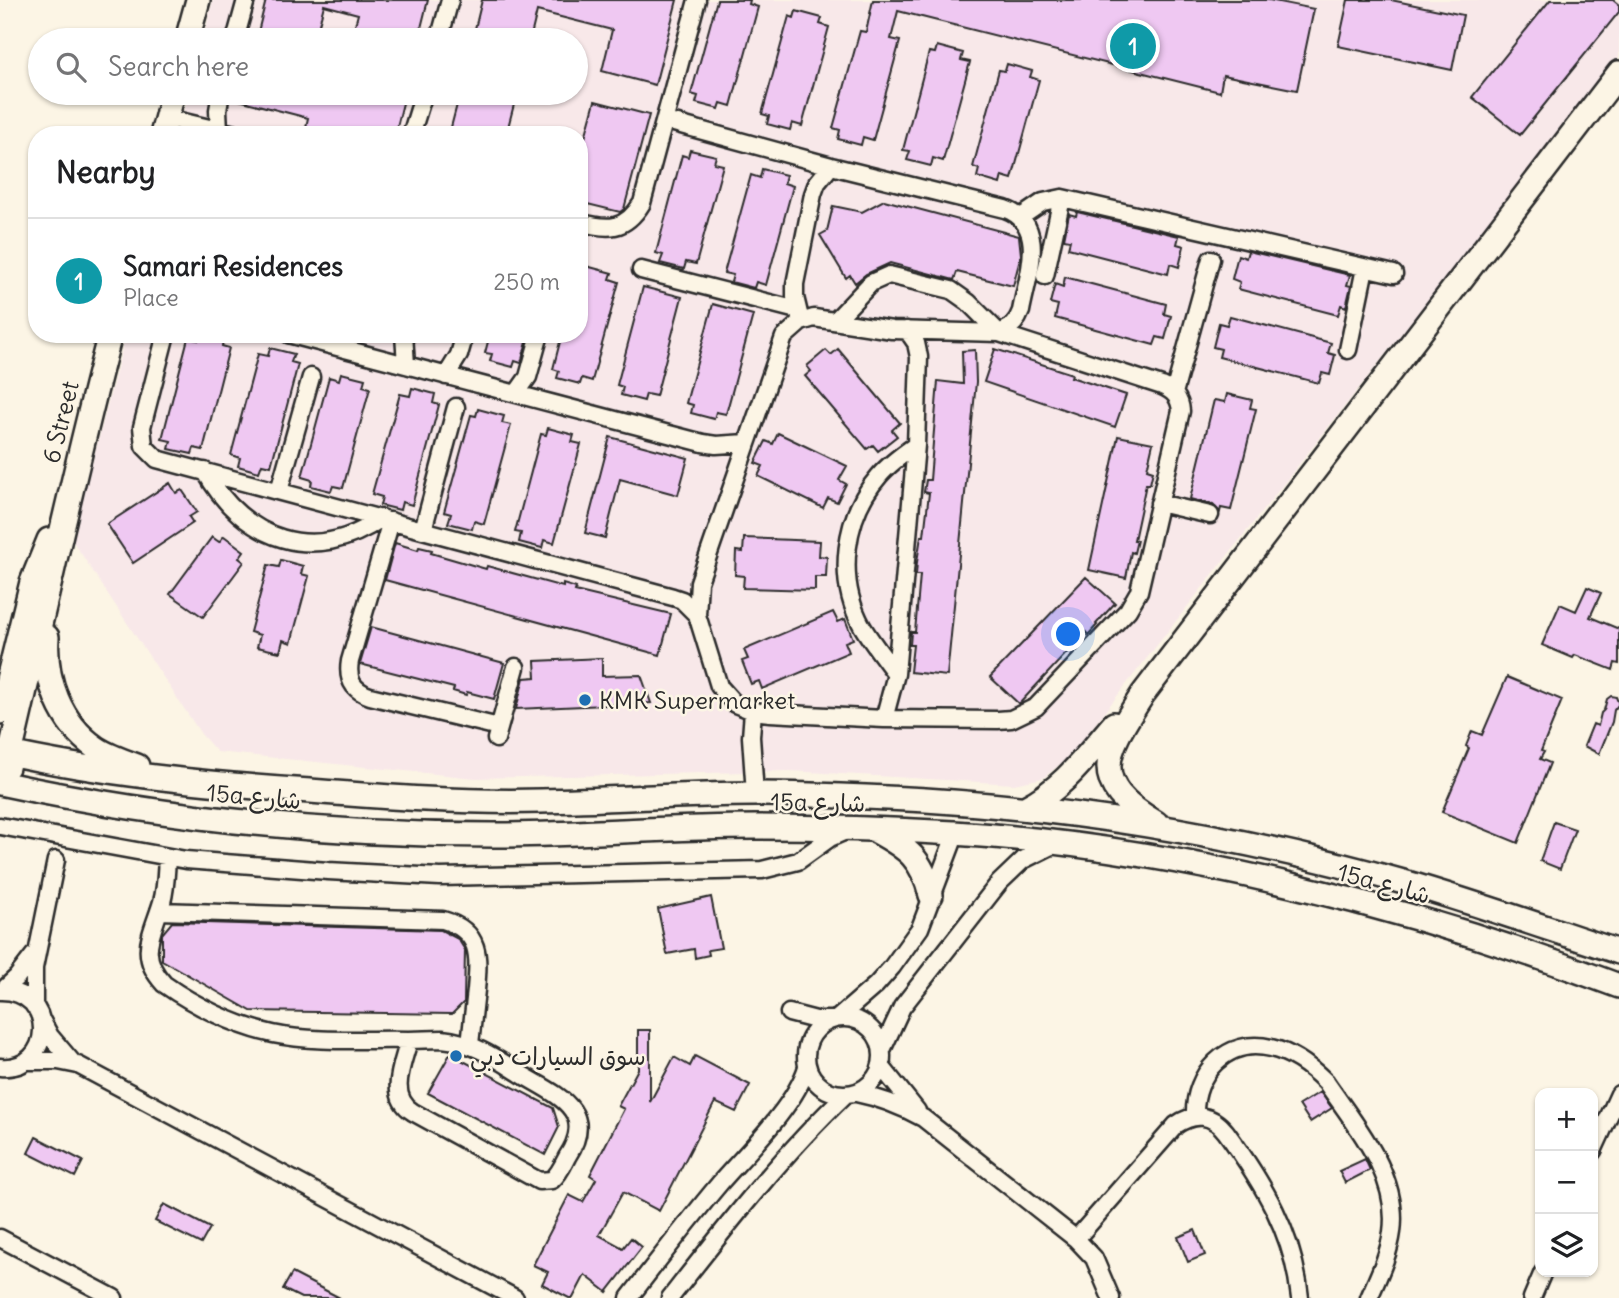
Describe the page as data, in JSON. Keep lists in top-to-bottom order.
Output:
{
  "streets": {
    "main road": ["6 Street", "15a شارع"]
  },
  "crossings": [
    ["6 Street", "15a شارع"]
  ],
  "places": ["KMK Supermarket", "سوق السيارات دبي"],
  "page": {
    "pins": "1",
    "search": "Search here",
    "heading": "Nearby",
    "list": [
      {
        "mark": "1",
        "name": "Samari Residences",
        "note": "Place",
        "value": "250 m"
      }
    ],
    "map_buttons": ["+", "−"]
  }
}
